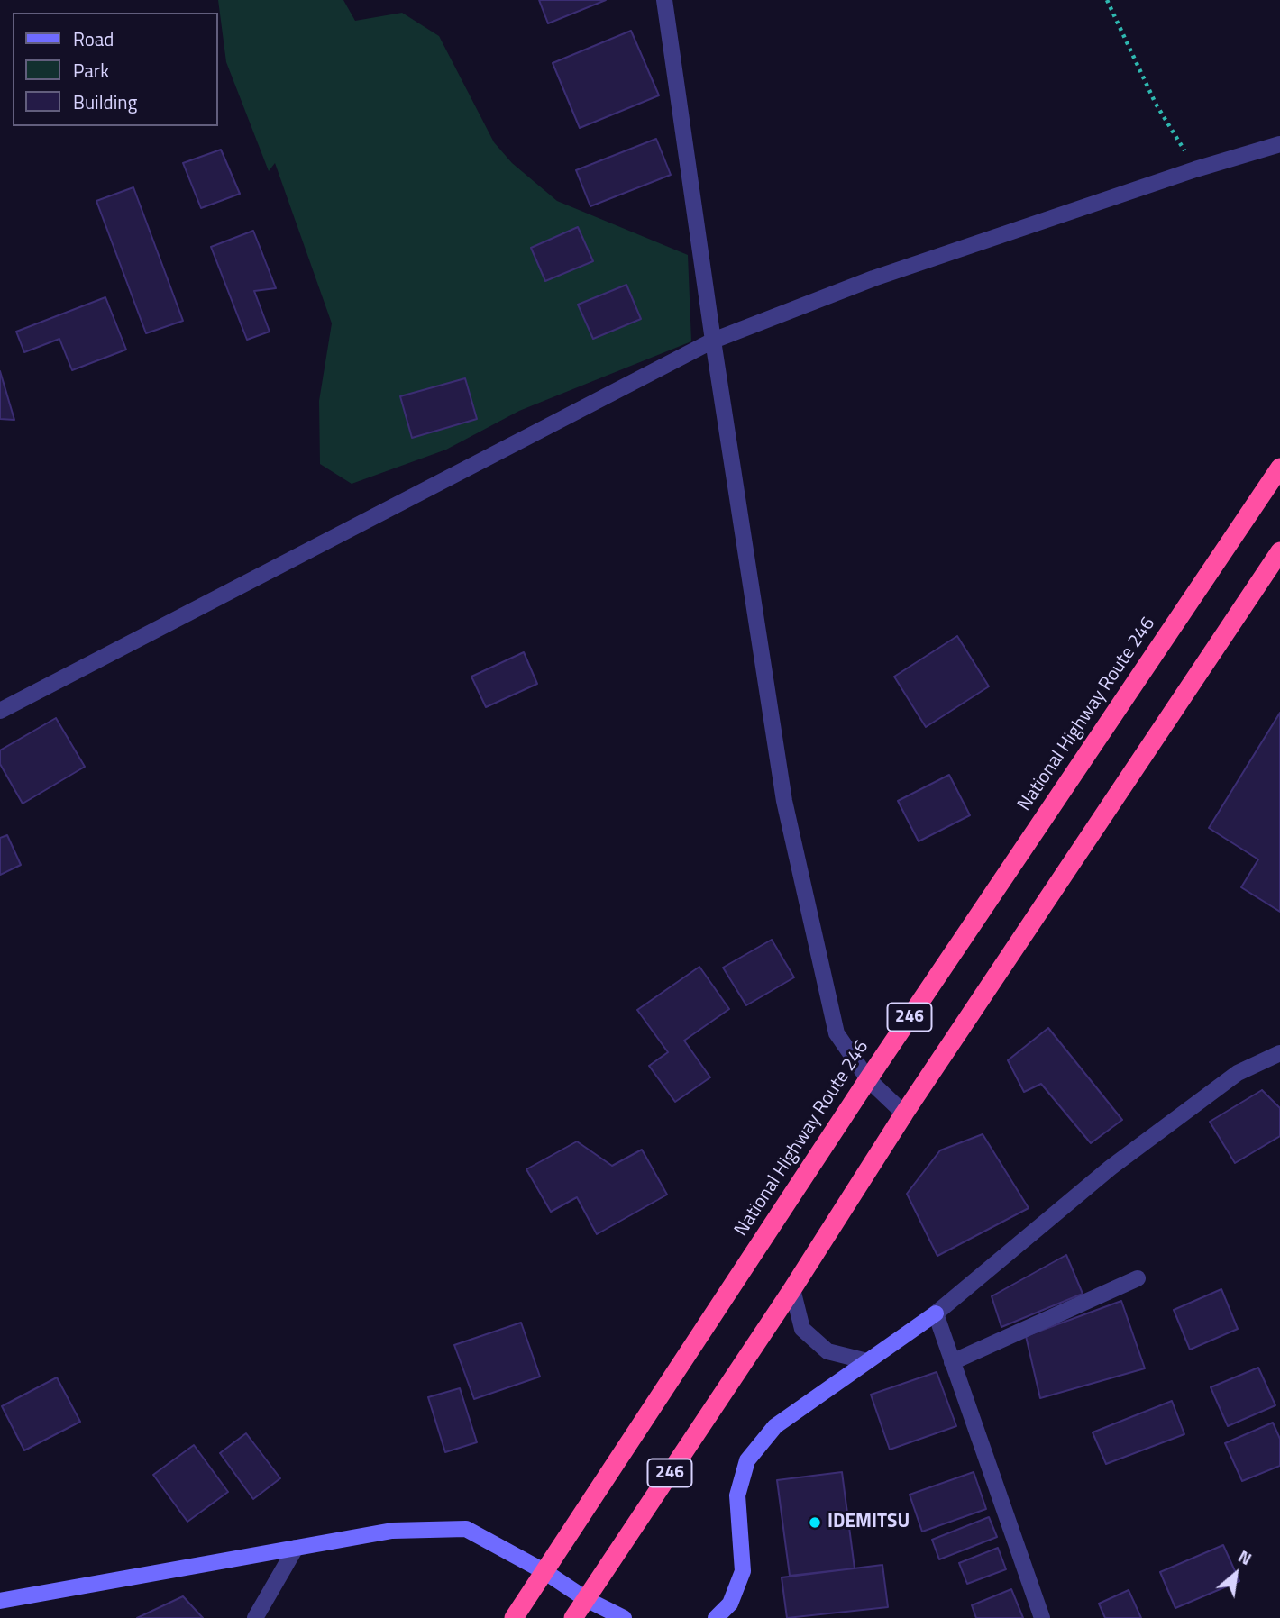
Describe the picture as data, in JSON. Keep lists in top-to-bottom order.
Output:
{
  "streets": {
    "highway": ["National Highway Route 246", "246"]
  },
  "places": ["IDEMITSU"],
  "legend": ["Road", "Park", "Building"],
  "north": "top right"
}
